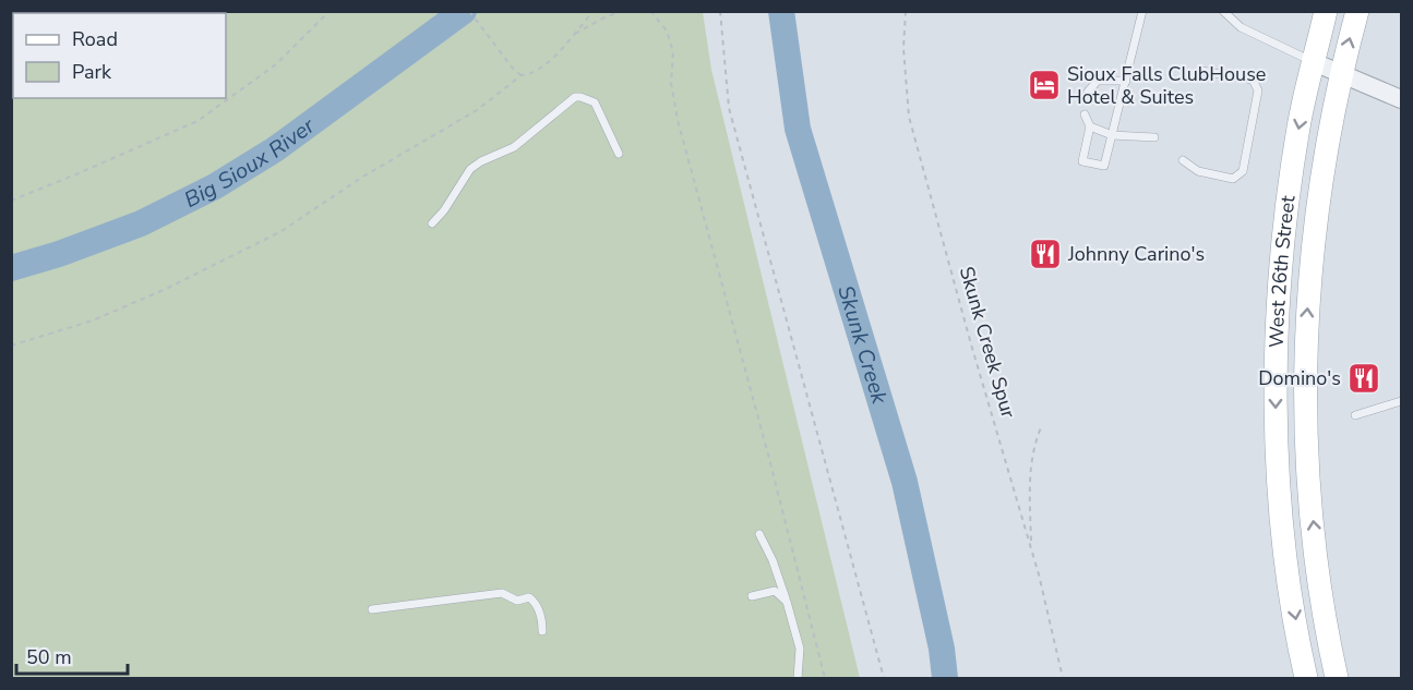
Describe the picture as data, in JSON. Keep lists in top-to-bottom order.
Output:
{
  "streets": {
    "main road": ["West 26th Street"],
    "path": ["Skunk Creek Spur"]
  },
  "water": ["Big Sioux River", "Skunk Creek"],
  "places": {
    "hotel": ["Sioux Falls ClubHouse Hotel & Suites"],
    "restaurant": ["Johnny Carino's", "Domino's"]
  },
  "legend": ["Road", "Park"],
  "scale_bar": "50 m"
}
